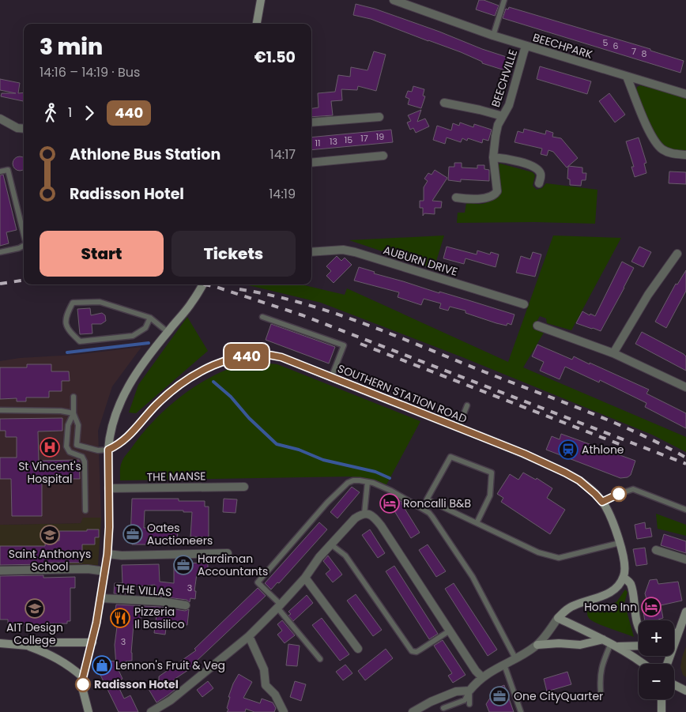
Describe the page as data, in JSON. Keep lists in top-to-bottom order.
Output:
{
  "streets": {
    "street": [
      "BEECHPARK",
      "BEECHVILLE",
      "AUBURN DRIVE",
      "SOUTHERN STATION ROAD",
      "THE MANSE",
      "THE VILLAS"
    ]
  },
  "crossings": [
    ["BEECHPARK", "BEECHVILLE"]
  ],
  "places": {
    "hospital": ["St Vincent's Hospital"],
    "station": ["Athlone"],
    "hotel": ["Roncalli B&B", "Home Inn"],
    "office": ["Oates Auctioneers", "Hardiman Accountants", "One CityQuarter"],
    "school or university": ["Saint Anthonys School", "AIT Design College"],
    "restaurant": ["Pizzeria Il Basilico"],
    "shop": ["Lennon's Fruit & Veg"],
    "other": ["Radisson Hotel"]
  },
  "lines": ["bus line 440"],
  "house_numbers": [
    "5",
    "6",
    "7",
    "8",
    "19",
    "17",
    "15",
    "13",
    "11",
    "3",
    "3"
  ],
  "page": {
    "on_map": "440",
    "heading": ["3 min", "14:16 – 14:19 · Bus", "€1.50"],
    "legs": ["1", "440"],
    "list": [
      {
        "name": "Athlone Bus Station",
        "value": "14:17"
      },
      {
        "name": "Radisson Hotel",
        "value": "14:19"
      }
    ],
    "buttons": ["Start", "Tickets"],
    "map_buttons": ["+", "−"]
  }
}
